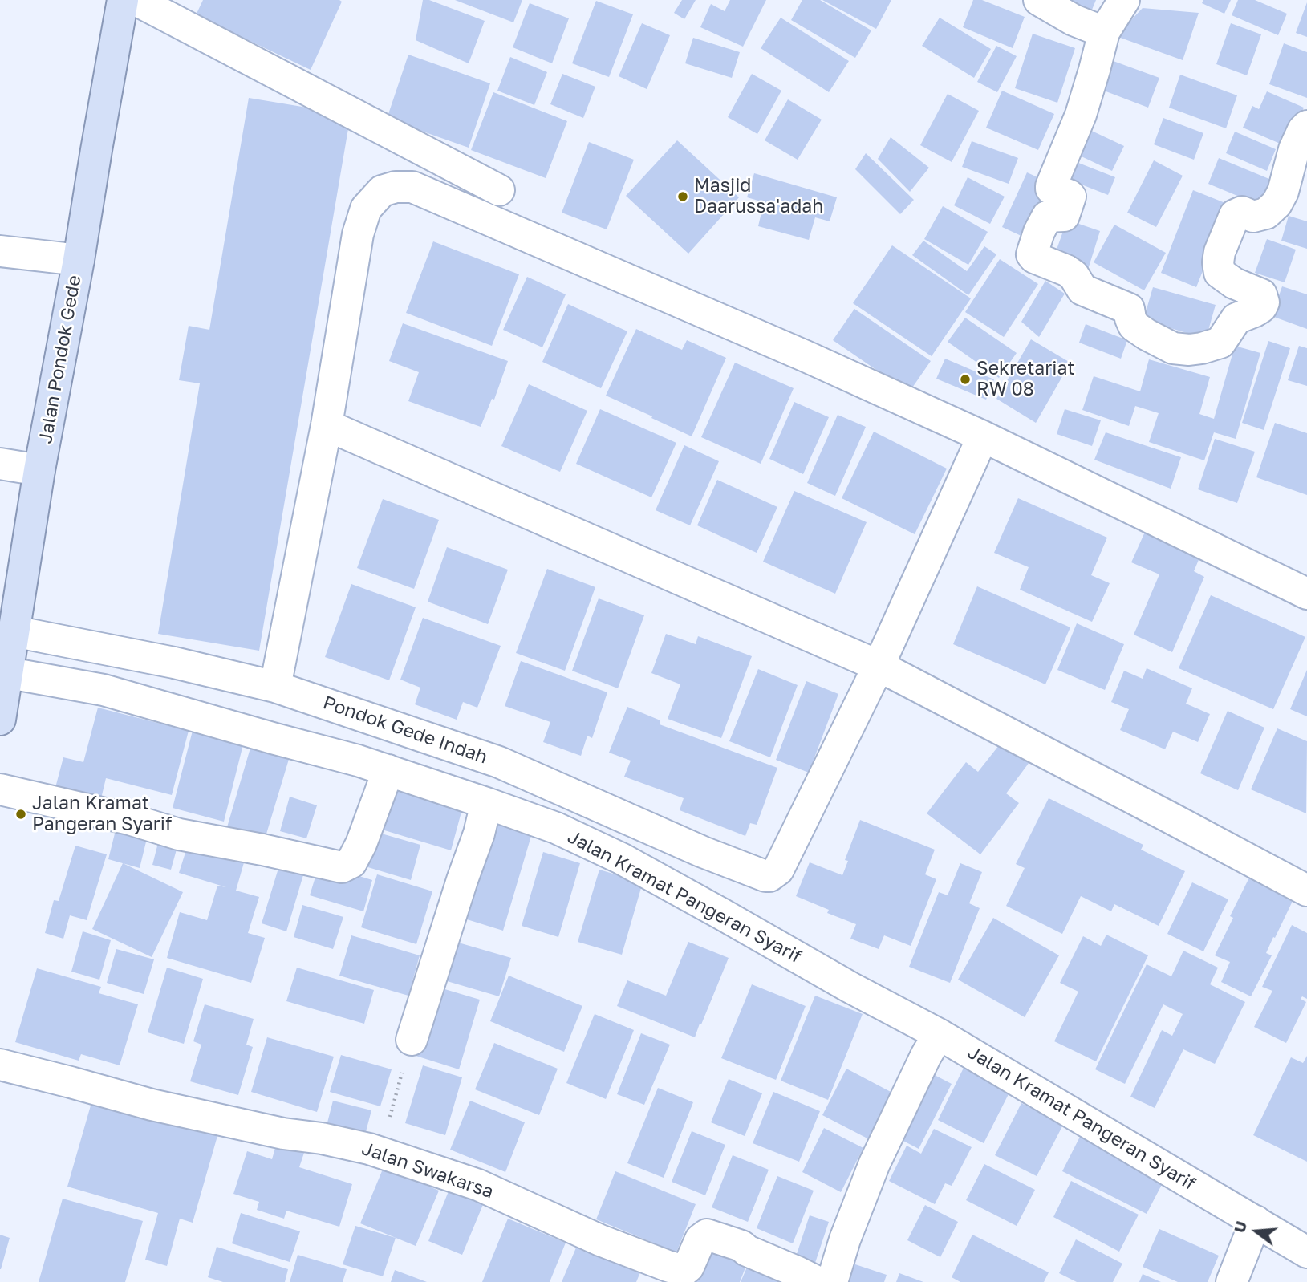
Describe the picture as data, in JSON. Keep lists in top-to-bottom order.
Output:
{
  "streets": {
    "main road": ["Jalan Pondok Gede"],
    "street": ["Pondok Gede Indah", "Jalan Kramat Pangeran Syarif", "Jalan Swakarsa"]
  },
  "crossings": [
    ["Jalan Pondok Gede", "Pondok Gede Indah"],
    ["Jalan Pondok Gede", "Jalan Kramat Pangeran Syarif"]
  ],
  "places": ["Masjid Daarussa'adah", "Sekretariat RW 08", "Jalan Kramat Pangeran Syarif"],
  "north": "left"
}
